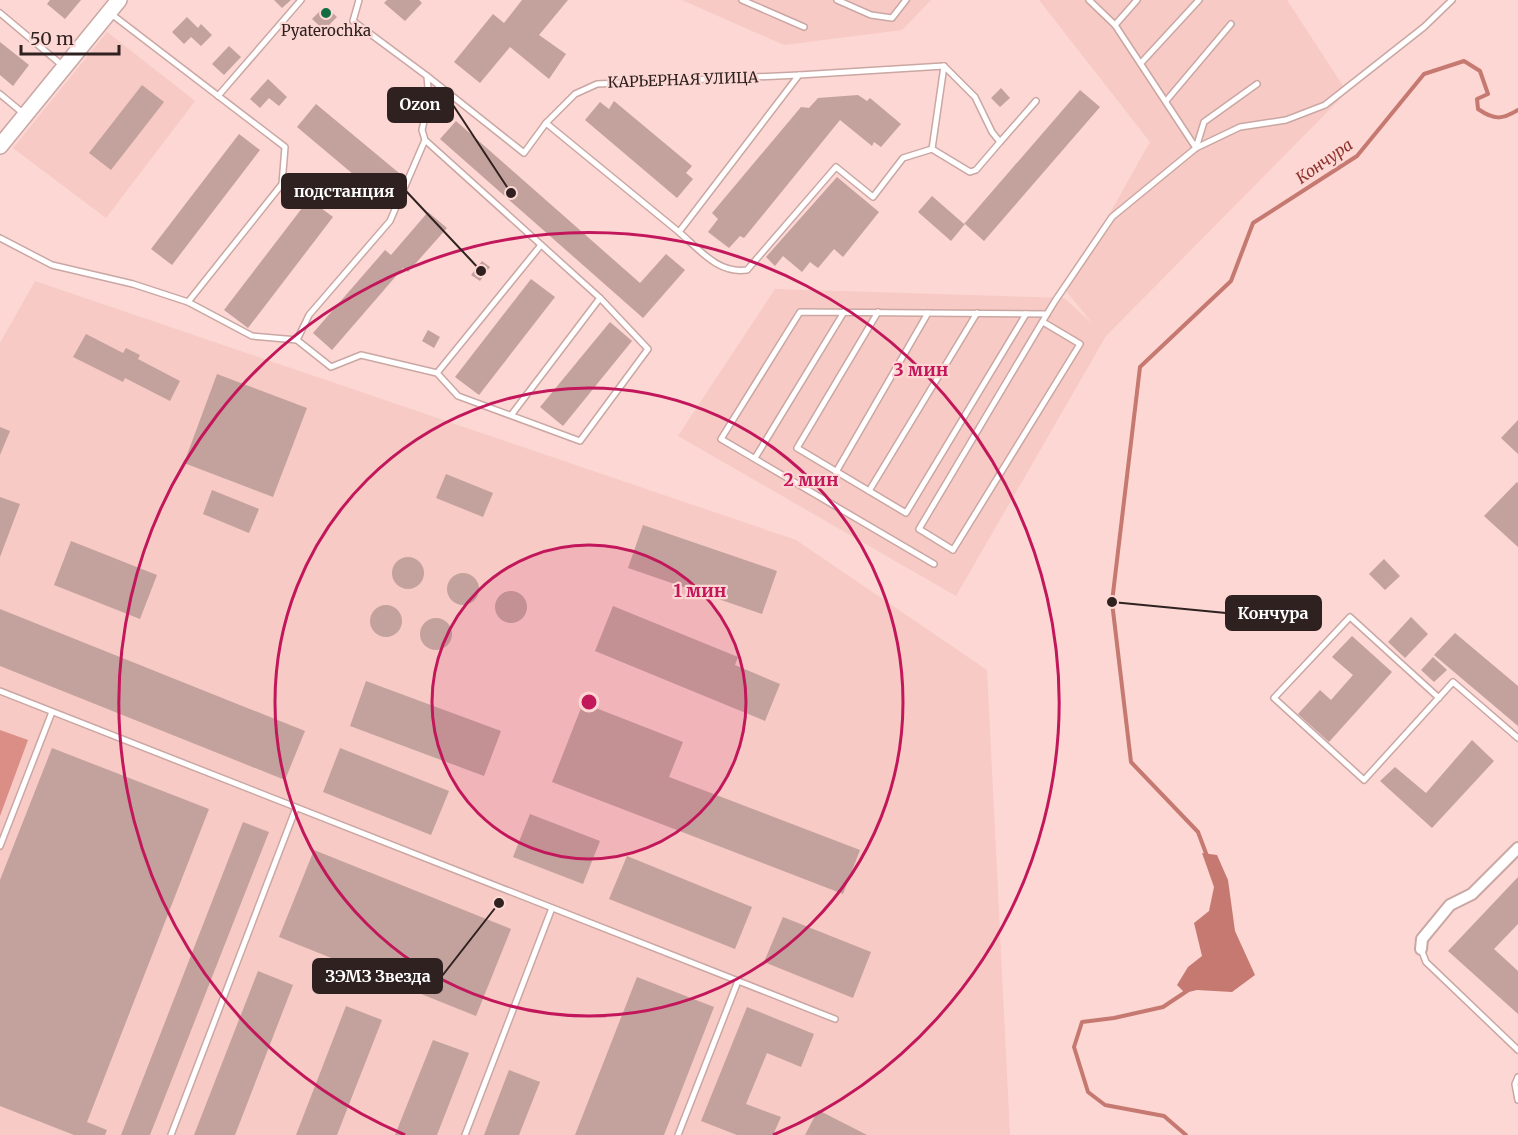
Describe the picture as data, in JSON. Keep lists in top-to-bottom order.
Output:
{
  "streets": {
    "lane": ["КАРЬЕРНАЯ УЛИЦА"]
  },
  "water": ["Кончура"],
  "places": [
    "Pyaterochka",
    "Ozon",
    "подстанция",
    "Кончура",
    "ЗЭМЗ Звезда"
  ],
  "scale_bar": "50 m",
  "rings": ["3 мин", "2 мин", "1 мин"]
}
